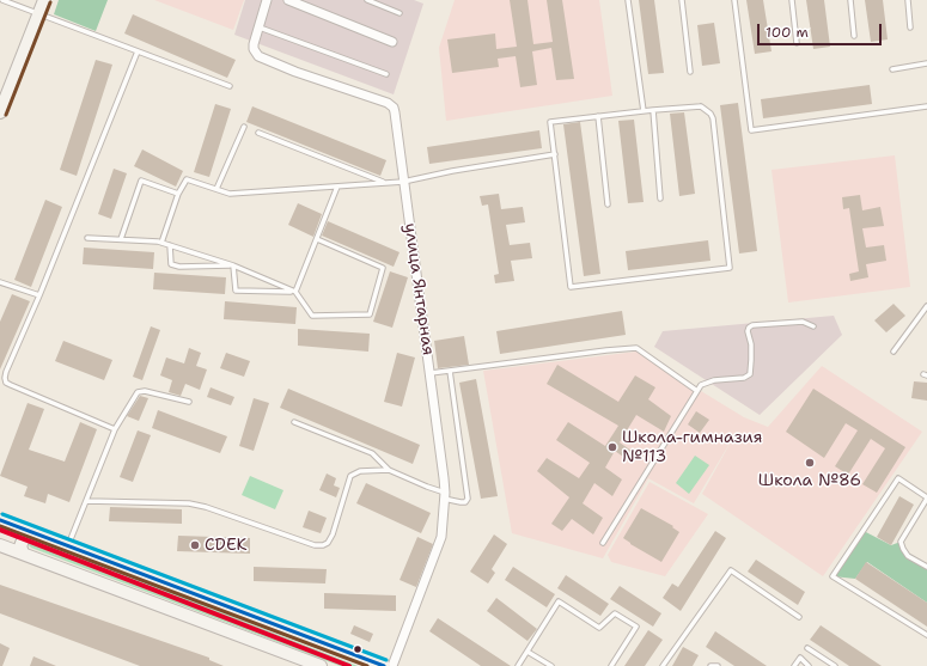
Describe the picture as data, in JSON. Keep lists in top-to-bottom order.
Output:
{
  "streets": {
    "street": ["улица Янтарная"]
  },
  "places": ["Школа-гимназия №113", "Школа №86", "CDEK"],
  "scale_bar": "100 m"
}
